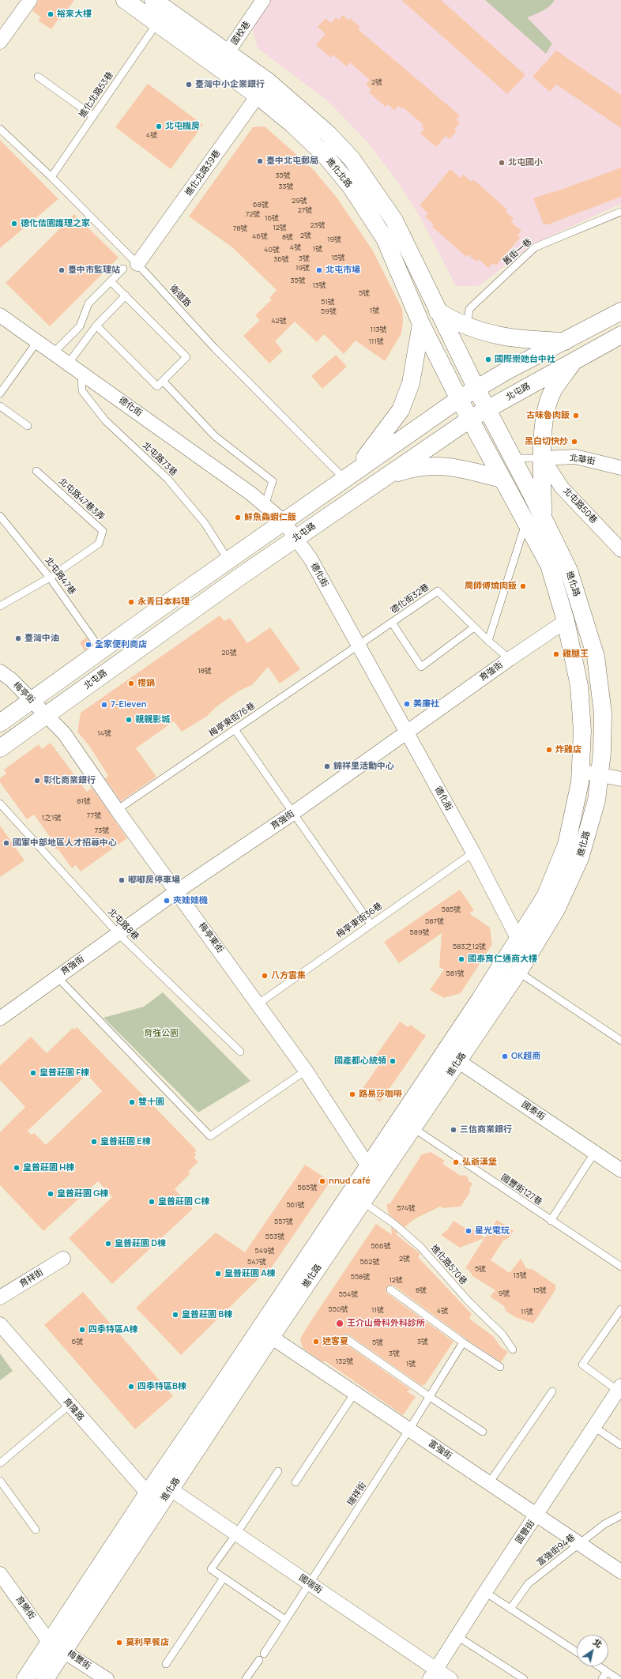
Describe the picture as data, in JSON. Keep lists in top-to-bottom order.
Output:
{
  "streets": {
    "main road": ["進化北路", "北屯路", "進化路"],
    "street": [
      "國校巷",
      "進化北路39巷",
      "德化街",
      "北華街",
      "北屯路50巷",
      "育強街",
      "梅亭街",
      "梅亭東街",
      "國泰街",
      "育祥街",
      "育隆路",
      "富強街",
      "國豐街",
      "國瑞街",
      "育樂街",
      "梅豐街"
    ],
    "lane": [
      "進化北路53巷",
      "舊街一巷",
      "衛道路",
      "北屯路73巷",
      "北屯路47巷3弄",
      "北屯路47巷",
      "德化街32巷",
      "梅亭東街76巷",
      "梅亭東街36巷",
      "北屯路8巷",
      "國豐街127巷",
      "進化路570巷",
      "瑞祥街",
      "富強街94巷"
    ]
  },
  "crossings": [
    ["國校巷", "進化北路"],
    ["進化北路53巷", "進化北路"],
    ["進化北路53巷", "衛道路"],
    ["進化北路39巷", "進化北路"],
    ["進化北路39巷", "衛道路"],
    ["進化北路", "進化路"],
    ["北屯路", "德化街"],
    ["北屯路", "進化路"],
    ["北屯路", "梅亭街"],
    ["北屯路", "梅亭東街"],
    ["德化街", "北屯路73巷"],
    ["德化街", "進化路"],
    ["德化街", "德化街32巷"],
    ["德化街", "育強街"],
    ["德化街", "梅亭東街76巷"],
    ["德化街", "梅亭東街36巷"],
    ["北華街", "北屯路50巷"],
    ["北屯路47巷3弄", "北屯路47巷"],
    ["進化路", "育強街"],
    ["進化路", "梅亭東街"],
    ["進化路", "國泰街"],
    ["進化路", "國豐街127巷"],
    ["進化路", "進化路570巷"],
    ["進化路", "育隆路"],
    ["進化路", "富強街"],
    ["進化路", "國瑞街"],
    ["進化路", "育樂街"],
    ["進化路", "梅豐街"],
    ["德化街32巷", "育強街"],
    ["德化街32巷", "梅亭東街76巷"],
    ["育強街", "北屯路8巷"],
    ["育強街", "梅亭東街"],
    ["梅亭街", "梅亭東街"],
    ["梅亭東街76巷", "梅亭東街"],
    ["梅亭東街36巷", "梅亭東街"],
    ["富強街", "瑞祥街"],
    ["富強街", "國豐街"],
    ["富強街", "富強街94巷"],
    ["瑞祥街", "國瑞街"],
    ["國豐街", "國瑞街"],
    ["育樂街", "梅豐街"]
  ],
  "parks": ["育強公園"],
  "places": [
    "裕來大樓",
    "臺灣中小企業銀行",
    "北屯機房",
    "臺中北屯郵局",
    "北屯國小",
    "德化佶園護理之家",
    "臺中市監理站",
    "北屯市場",
    "國際崇她台中社",
    "古味魯肉飯",
    "黑白切快炒",
    "鮮魚鱻蝦仁飯",
    "周師傅燒肉飯",
    "永青日本料理",
    "臺灣中油",
    "全家便利商店",
    "雞腿王",
    "櫻鍋",
    "美廉社",
    "7-Eleven",
    "親親影城",
    "炸雞店",
    "錦祥里活動中心",
    "彰化商業銀行",
    "國軍中部地區人才招募中心",
    "嘟嘟房停車場",
    "夾娃娃機",
    "國泰育仁通商大樓",
    "八方雲集",
    "OK超商",
    "國產都心統領",
    "皇普莊園 F棟",
    "路易莎咖啡",
    "雙十園",
    "三信商業銀行",
    "皇普莊園 E棟",
    "弘爺漢堡",
    "皇普莊園 H棟",
    "nnud café",
    "皇普莊園 G棟",
    "皇普莊園 C棟",
    "星光電玩",
    "皇普莊園 D棟",
    "皇普莊園 A棟",
    "皇普莊園 B棟",
    "王介山骨科外科診所",
    "四季特區A棟",
    "迷客夏",
    "四季特區B棟",
    "莫利早餐店"
  ],
  "house_numbers": [
    "2號",
    "4號",
    "35號",
    "33號",
    "29號",
    "68號",
    "27號",
    "72號",
    "16號",
    "23號",
    "12號",
    "78號",
    "2號",
    "46號",
    "8號",
    "19號",
    "4號",
    "1號",
    "40號",
    "15號",
    "3號",
    "36號",
    "19號",
    "35號",
    "13號",
    "5號",
    "51號",
    "1號",
    "59號",
    "42號",
    "113號",
    "111號",
    "20號",
    "18號",
    "14號",
    "81號",
    "77號",
    "1之1號",
    "73號",
    "585號",
    "587號",
    "589號",
    "583之12號",
    "581號",
    "565號",
    "561號",
    "574號",
    "557號",
    "553號",
    "566號",
    "549號",
    "2號",
    "547號",
    "562號",
    "5號",
    "13號",
    "558號",
    "12號",
    "8號",
    "15號",
    "9號",
    "554號",
    "550號",
    "11號",
    "4號",
    "11號",
    "6號",
    "3號",
    "5號",
    "3號",
    "132號",
    "1號"
  ],
  "north": "top right"
}
